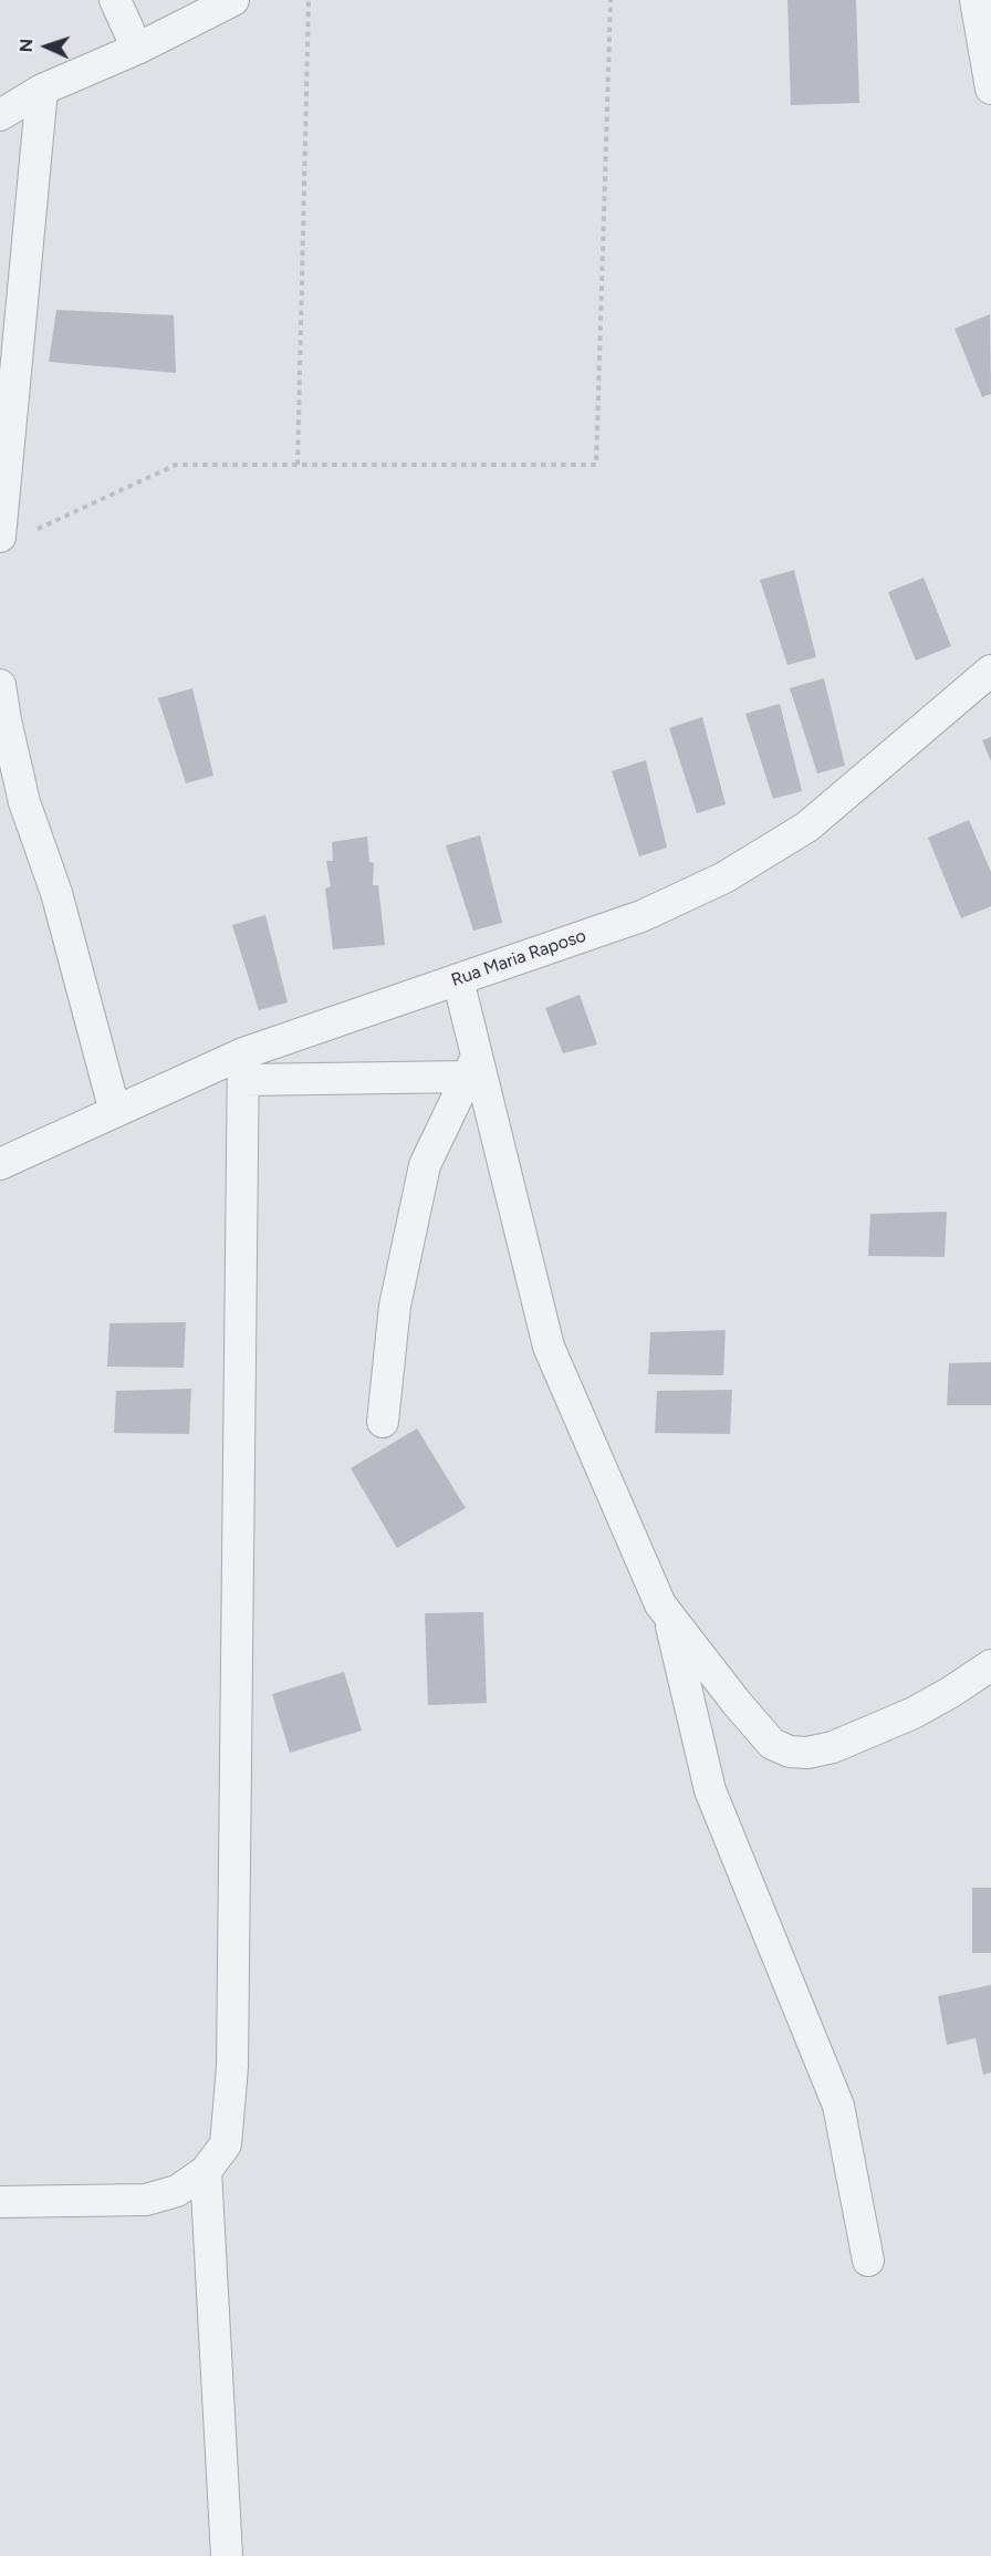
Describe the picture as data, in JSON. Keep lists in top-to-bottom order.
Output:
{
  "streets": {
    "street": ["Rua Maria Raposo"]
  },
  "north": "left"
}
